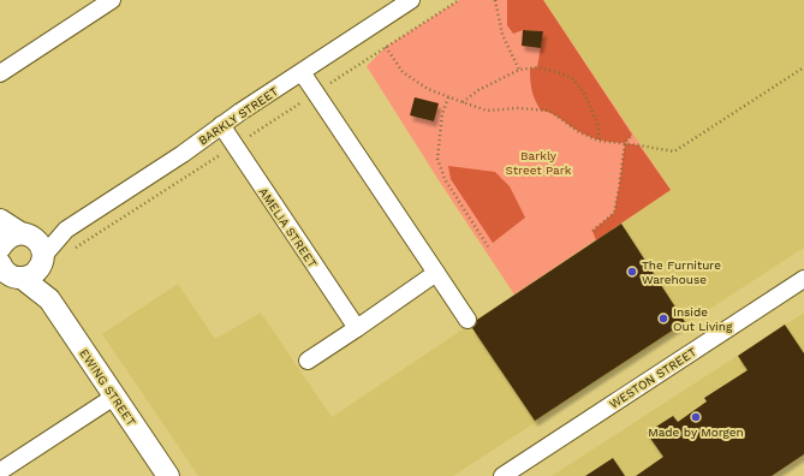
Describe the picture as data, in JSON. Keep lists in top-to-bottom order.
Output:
{
  "streets": {
    "street": [
      "BARKLY STREET",
      "AMELIA STREET",
      "WESTON STREET",
      "EWING STREET"
    ]
  },
  "crossings": [
    ["BARKLY STREET", "AMELIA STREET"],
    ["BARKLY STREET", "EWING STREET"]
  ],
  "parks": ["Barkly Street Park"],
  "places": ["The Furniture Warehouse", "Inside Out Living", "Made by Morgen"]
}
